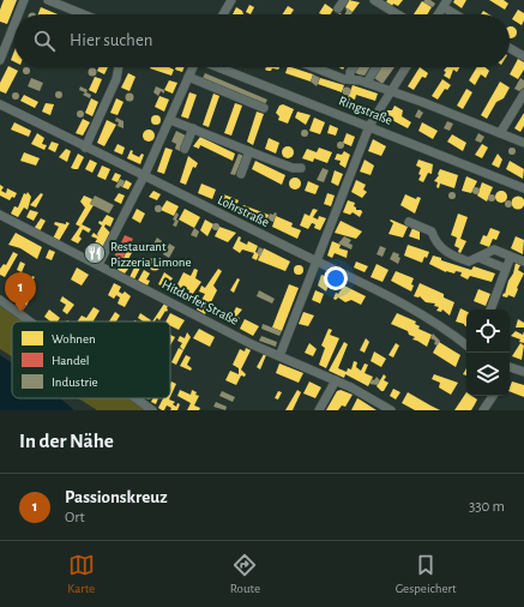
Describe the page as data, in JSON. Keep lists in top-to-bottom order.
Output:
{
  "streets": {
    "street": ["Ringstraße", "Lohrstraße", "Hitdorfer Straße"]
  },
  "places": {
    "restaurant": ["Restaurant Pizzeria Limone"]
  },
  "legend": ["Wohnen", "Handel", "Industrie"],
  "page": {
    "search": "Hier suchen",
    "pins": "1",
    "heading": "In der Nähe",
    "list": [
      {
        "mark": "1",
        "name": "Passionskreuz",
        "note": "Ort",
        "value": "330 m"
      }
    ],
    "nav": ["Karte", "Route", "Gespeichert"]
  }
}
